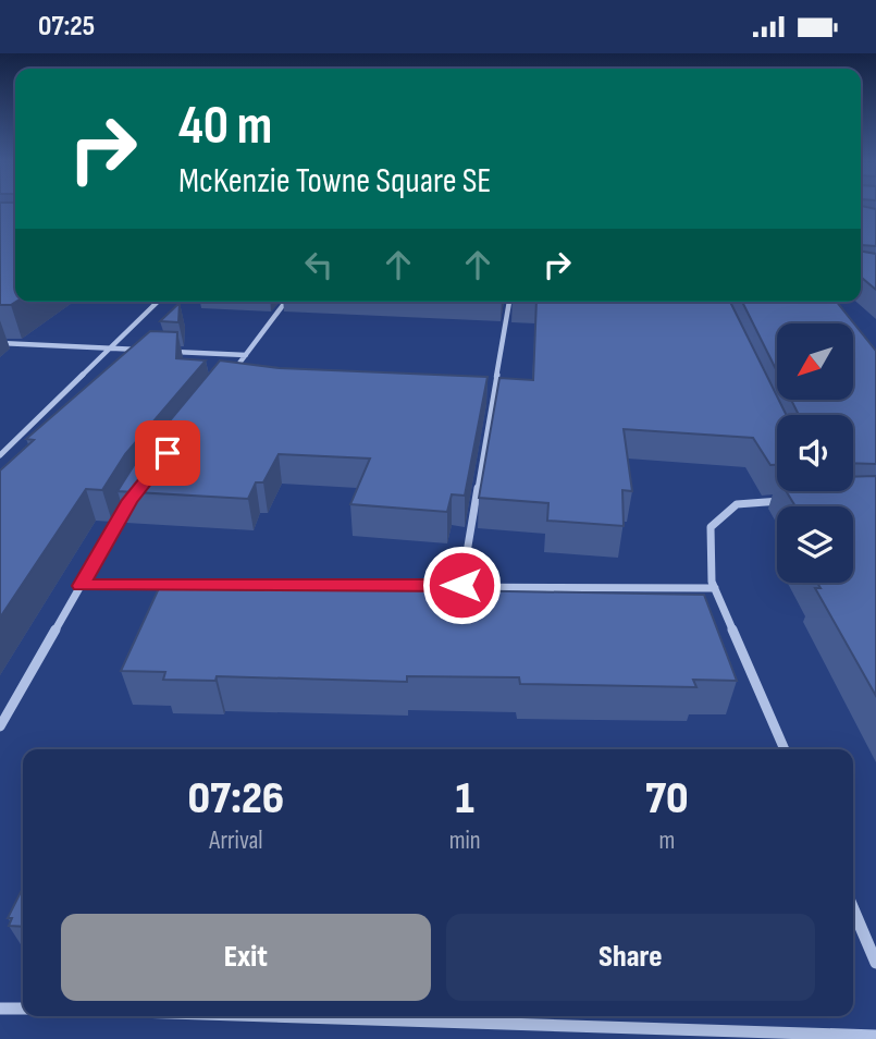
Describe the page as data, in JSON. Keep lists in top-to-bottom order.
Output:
{
  "north": "bottom left",
  "page": {
    "status": "07:25",
    "turn": ["40 m", "McKenzie Towne Square SE"],
    "eta": [
      "07:26",
      "Arrival",
      "1",
      "min",
      "70",
      "m"
    ],
    "buttons": ["Exit", "Share"]
  }
}
